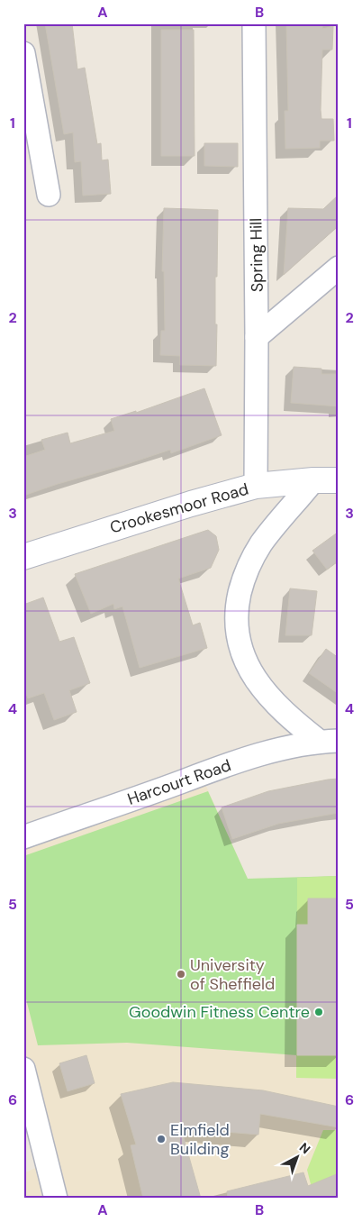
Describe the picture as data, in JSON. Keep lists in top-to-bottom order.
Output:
{
  "streets": {
    "street": ["Spring Hill", "Crookesmoor Road", "Harcourt Road"]
  },
  "crossings": [
    ["Spring Hill", "Crookesmoor Road"]
  ],
  "places": ["University of Sheffield", "Goodwin Fitness Centre", "Elmfield Building"],
  "north": "top right",
  "grid": {
    "columns": ["A", "B"],
    "rows": [
      "1",
      "2",
      "3",
      "4",
      "5",
      "6"
    ]
  }
}
